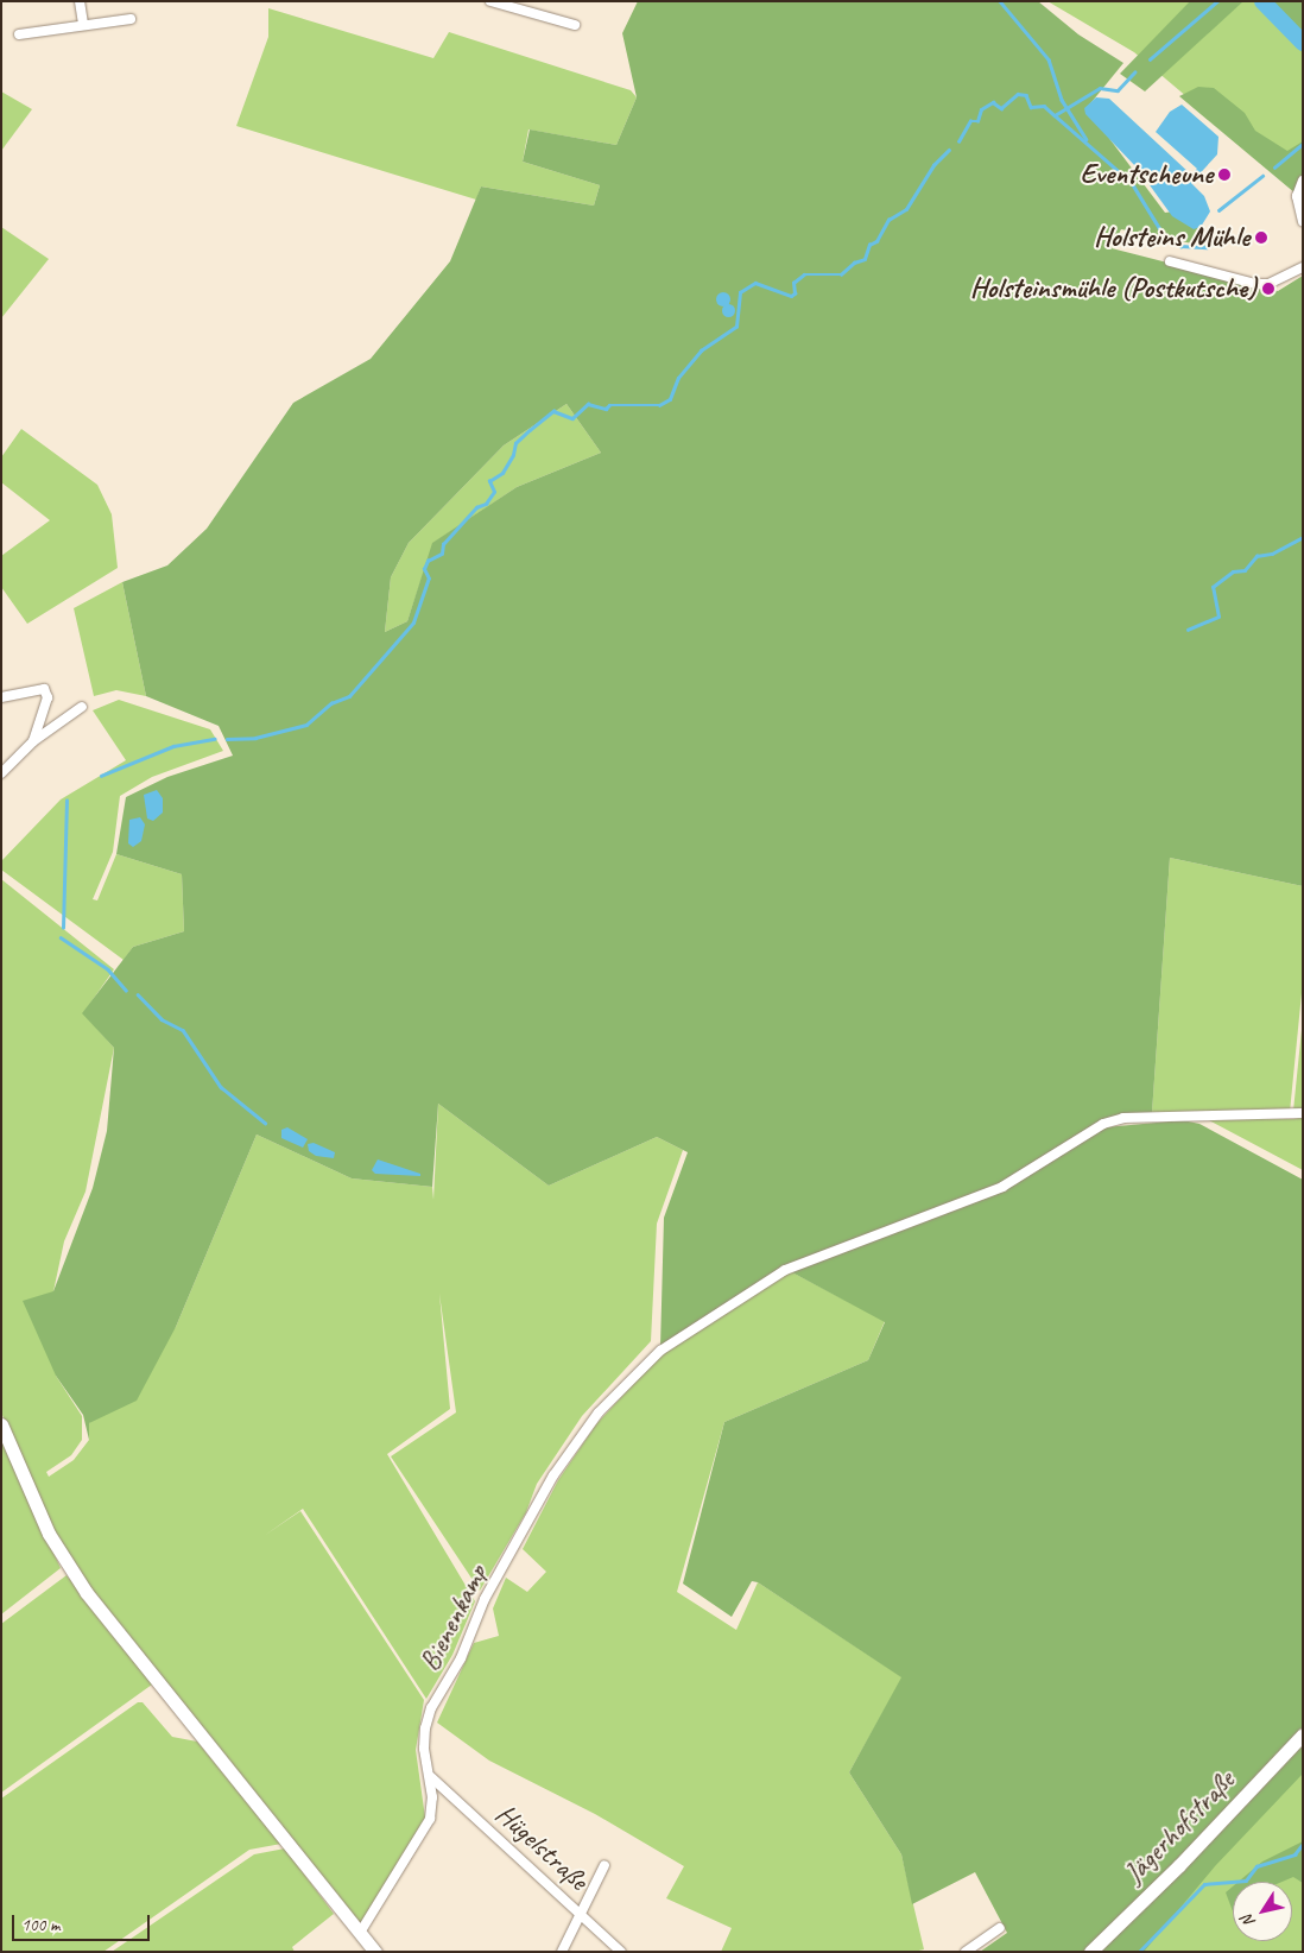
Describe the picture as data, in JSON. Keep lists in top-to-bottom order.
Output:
{
  "streets": {
    "street": ["Bienenkamp", "Jägerhofstraße", "Hügelstraße"]
  },
  "crossings": [
    ["Bienenkamp", "Hügelstraße"]
  ],
  "places": ["Eventscheune", "Holsteins Mühle", "Holsteinsmühle (Postkutsche)"],
  "scale_bar": "100 m",
  "north": "bottom left"
}
